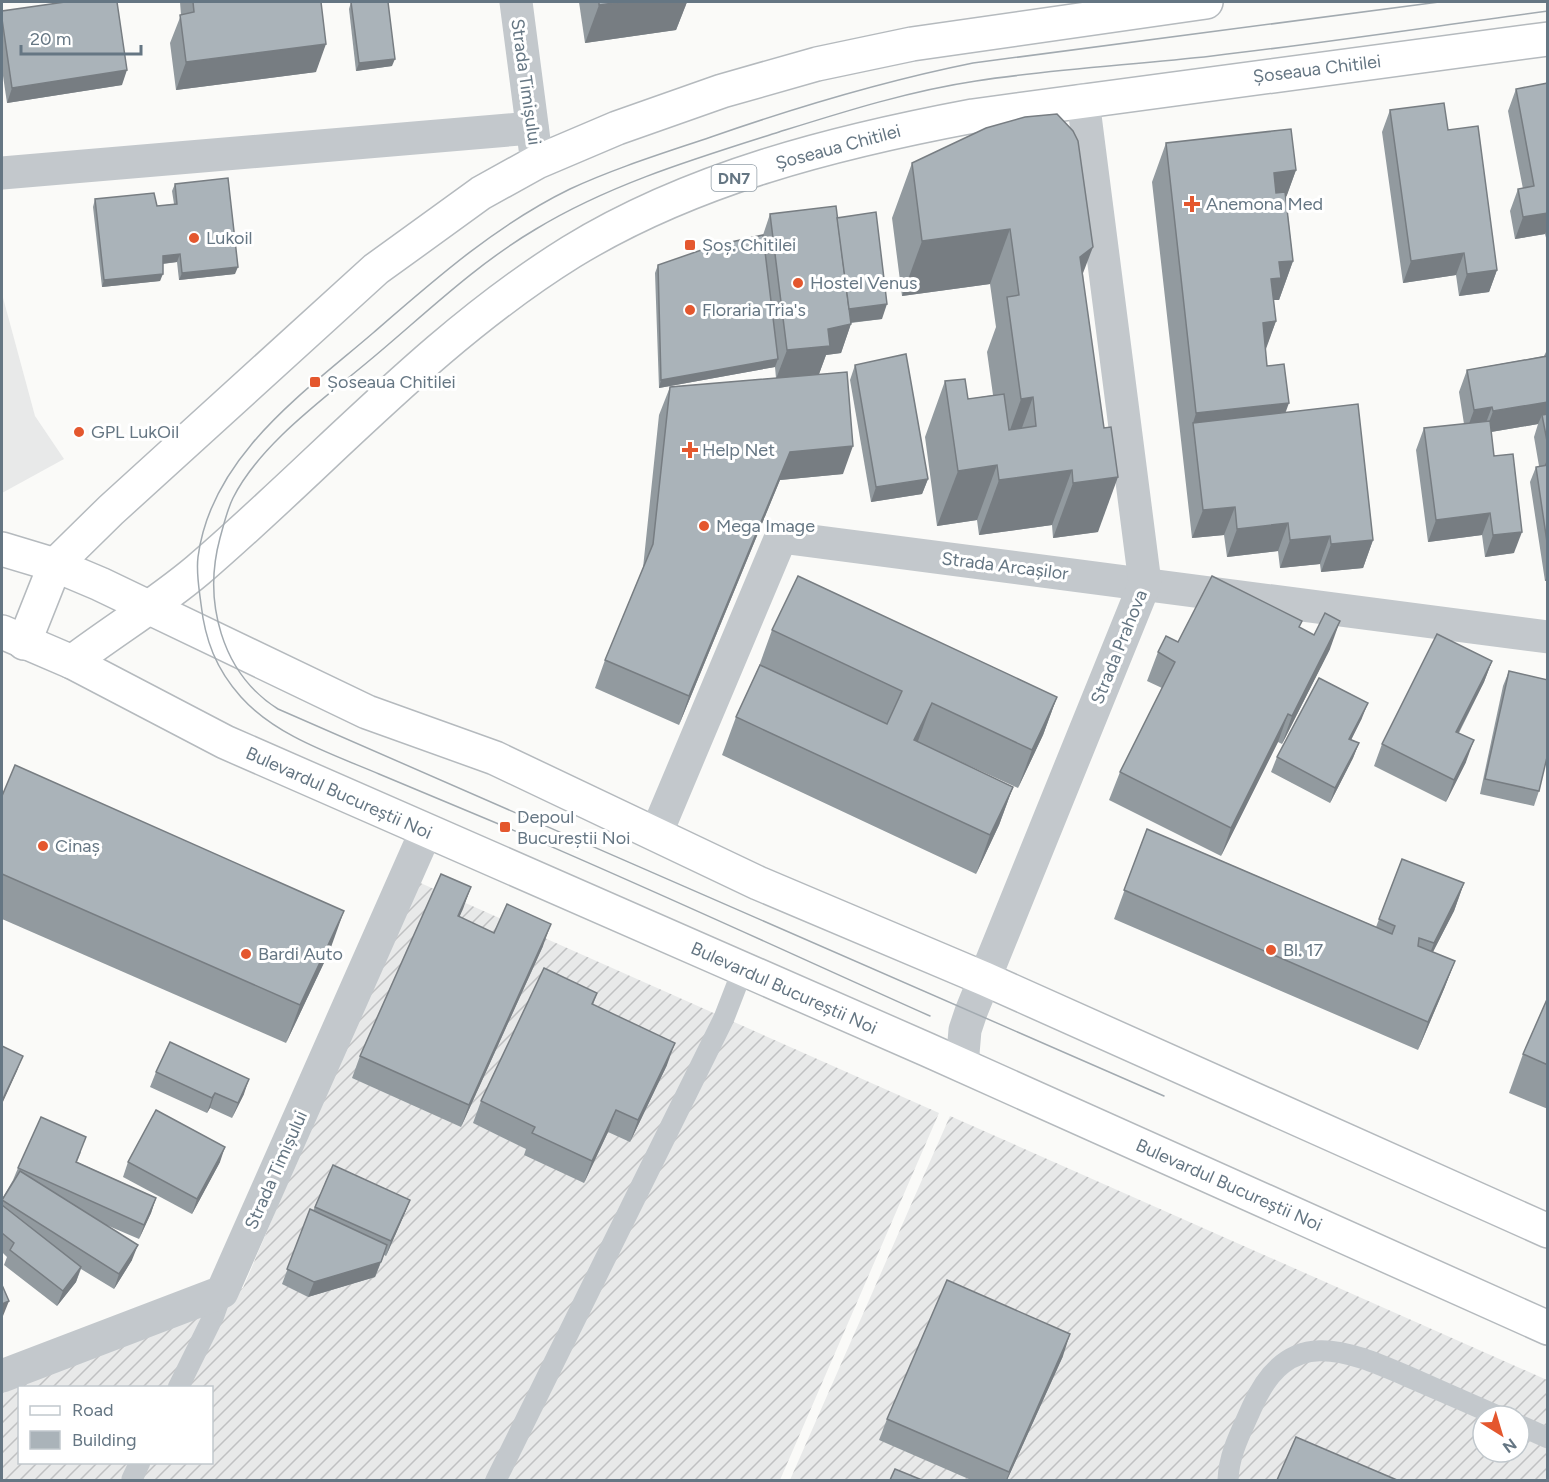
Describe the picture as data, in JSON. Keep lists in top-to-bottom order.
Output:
{
  "streets": {
    "main road": ["Șoseaua Chitilei", "DN7", "Bulevardul Bucureștii Noi"],
    "street": ["Strada Timișului", "Strada Arcașilor", "Strada Prahova"]
  },
  "crossings": [
    ["Șoseaua Chitilei", "Strada Prahova"],
    ["Șoseaua Chitilei", "Bulevardul Bucureștii Noi"],
    ["Strada Timișului", "Bulevardul Bucureștii Noi"],
    ["Strada Arcașilor", "Strada Prahova"],
    ["Strada Prahova", "Bulevardul Bucureștii Noi"]
  ],
  "places": {
    "health": ["Anemona Med", "Help Net"],
    "other": [
      "Lukoil",
      "Hostel Venus",
      "Floraria Tria's",
      "GPL LukOil",
      "Mega Image",
      "Cinaș",
      "Bl. 17",
      "Bardi Auto"
    ],
    "transit": ["Șoș. Chitilei", "Șoseaua Chitilei", "Depoul Bucureștii Noi"]
  },
  "legend": ["Road", "Building"],
  "scale_bar": "20 m",
  "north": "bottom right"
}
